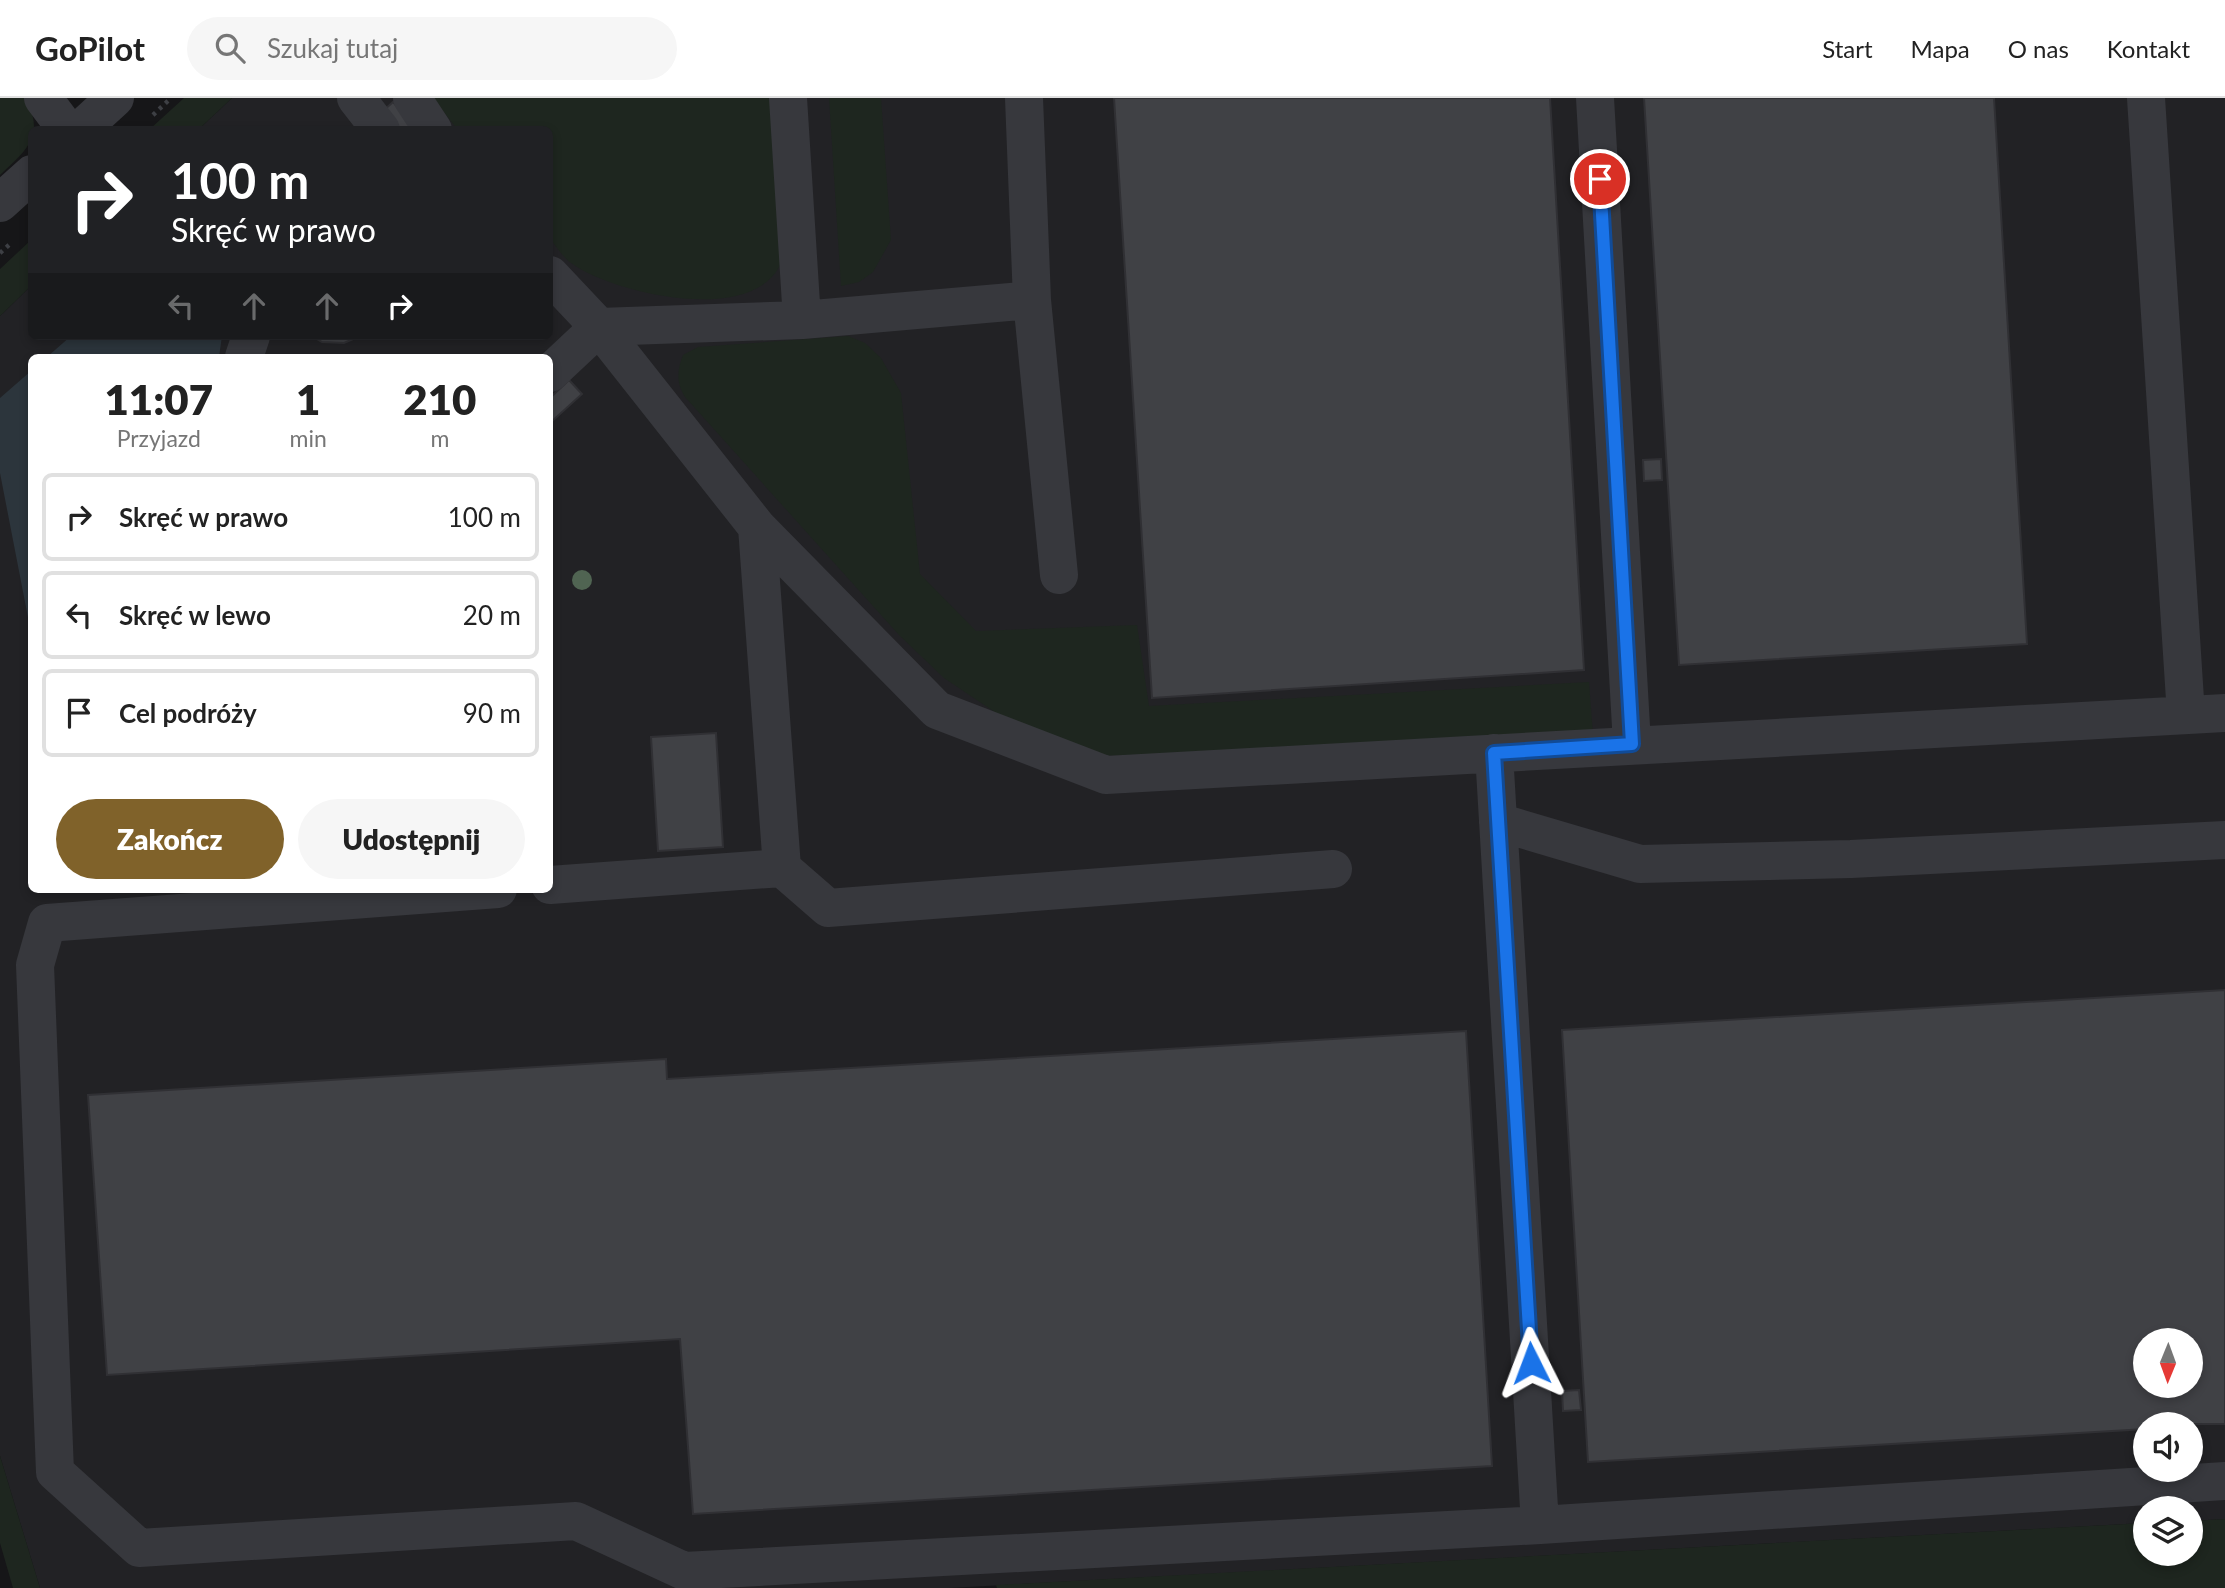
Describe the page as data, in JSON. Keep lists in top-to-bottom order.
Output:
{
  "north": "bottom",
  "page": {
    "header": "GoPilot",
    "search": "Szukaj tutaj",
    "nav": [
      "Start",
      "Mapa",
      "O nas",
      "Kontakt"
    ],
    "turn": ["100 m", "Skręć w prawo"],
    "eta": [
      "11:07",
      "Przyjazd",
      "1",
      "min",
      "210",
      "m"
    ],
    "list": [
      {
        "name": "Skręć w prawo",
        "value": "100 m"
      },
      {
        "name": "Skręć w lewo",
        "value": "20 m"
      },
      {
        "name": "Cel podróży",
        "value": "90 m"
      }
    ],
    "buttons": ["Zakończ", "Udostępnij"]
  }
}
